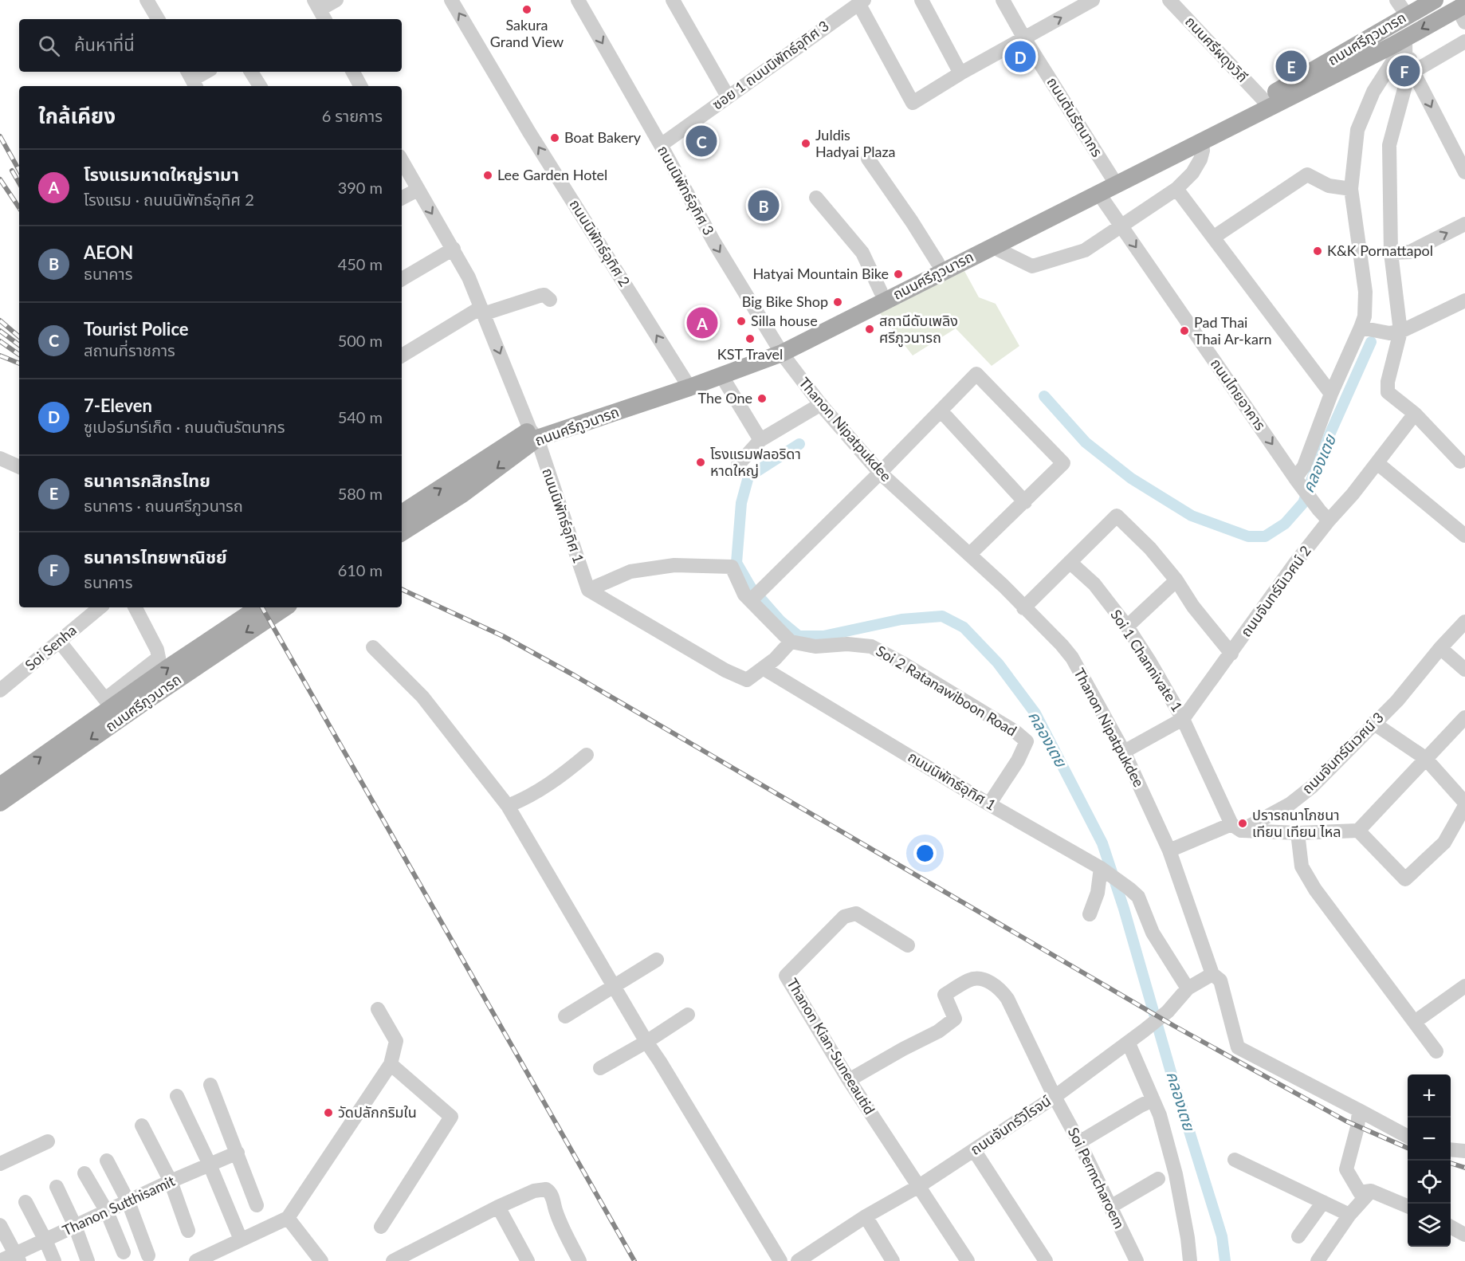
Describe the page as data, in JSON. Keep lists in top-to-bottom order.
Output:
{
  "streets": {
    "main road": ["ถนนศรีภูวนารถ"],
    "street": [
      "ถนนศรีผดุงวิถี",
      "ซอย 1 ถนนนิพัทธ์อุทิศ 3",
      "ถนนตันรัตนากร",
      "ถนนนิพัทธ์อุทิศ 3",
      "ถนนนิพัทธ์อุทิศ 2",
      "ถนนไทยอาคาร",
      "Thanon Nipatpukdee",
      "ถนนนิพัทธ์อุทิศ 1",
      "ถนนจันทร์นิเวศน์ 2",
      "Soi Senha",
      "Soi 1 Channivate 1",
      "Soi 2 Ratanawiboon Road",
      "ถนนจันทร์นิเวศน์ 3",
      "Thanon Kian-Suneeautid",
      "ถนนจันทร์วิโรจน์",
      "Soi Permcharoem",
      "Thanon Sutthisamit"
    ]
  },
  "crossings": [
    ["ถนนศรีภูวนารถ", "ถนนศรีผดุงวิถี"],
    ["ถนนศรีภูวนารถ", "ถนนตันรัตนากร"],
    ["ถนนศรีภูวนารถ", "ถนนนิพัทธ์อุทิศ 3"],
    ["ถนนศรีภูวนารถ", "ถนนนิพัทธ์อุทิศ 2"],
    ["ถนนศรีภูวนารถ", "ถนนไทยอาคาร"],
    ["ถนนศรีภูวนารถ", "Thanon Nipatpukdee"],
    ["ถนนศรีภูวนารถ", "ถนนนิพัทธ์อุทิศ 1"],
    ["ซอย 1 ถนนนิพัทธ์อุทิศ 3", "ถนนนิพัทธ์อุทิศ 3"],
    ["ถนนนิพัทธ์อุทิศ 3", "Thanon Nipatpukdee"],
    ["ถนนไทยอาคาร", "ถนนจันทร์นิเวศน์ 2"],
    ["Thanon Nipatpukdee", "ถนนจันทร์นิเวศน์ 2"],
    ["Thanon Nipatpukdee", "ถนนจันทร์นิเวศน์ 3"],
    ["Thanon Nipatpukdee", "ถนนจันทร์วิโรจน์"],
    ["ถนนนิพัทธ์อุทิศ 1", "Soi 2 Ratanawiboon Road"],
    ["ถนนนิพัทธ์อุทิศ 1", "ถนนจันทร์วิโรจน์"],
    ["ถนนจันทร์นิเวศน์ 2", "Soi 1 Channivate 1"],
    ["Soi 1 Channivate 1", "ถนนจันทร์นิเวศน์ 3"],
    ["Thanon Kian-Suneeautid", "ถนนจันทร์วิโรจน์"],
    ["Thanon Kian-Suneeautid", "Soi Permcharoem"],
    ["ถนนจันทร์วิโรจน์", "Soi Permcharoem"]
  ],
  "one_way": ["ถนนนิพัทธ์อุทิศ 2"],
  "water": ["คลองเตย"],
  "places": [
    "Sakura Grand View",
    "Boat Bakery",
    "Juldis Hadyai Plaza",
    "Lee Garden Hotel",
    "K&K Pornattapol",
    "Hatyai Mountain Bike",
    "Big Bike Shop",
    "Silla house",
    "สถานีดับเพลิง ศรีภูวนารถ",
    "Pad Thai Thai Ar-karn",
    "KST Travel",
    "The One",
    "โรงแรมฟลอริดา หาดใหญ่",
    "ปรารถนาโภชนา เทียน เทียน ไหล",
    "วัดปลักกริมใน"
  ],
  "page": {
    "search": "ค้นหาที่นี่",
    "pins": [
      "D",
      "E",
      "F",
      "C",
      "B",
      "A"
    ],
    "heading": ["ใกล้เคียง", "6 รายการ"],
    "list": [
      {
        "mark": "A",
        "name": "โรงแรมหาดใหญ่รามา",
        "note": "โรงแรม · ถนนนิพัทธ์อุทิศ 2",
        "value": "390 m"
      },
      {
        "mark": "B",
        "name": "AEON",
        "note": "ธนาคาร",
        "value": "450 m"
      },
      {
        "mark": "C",
        "name": "Tourist Police",
        "note": "สถานที่ราชการ",
        "value": "500 m"
      },
      {
        "mark": "D",
        "name": "7-Eleven",
        "note": "ซูเปอร์มาร์เก็ต · ถนนตันรัตนากร",
        "value": "540 m"
      },
      {
        "mark": "E",
        "name": "ธนาคารกสิกรไทย",
        "note": "ธนาคาร · ถนนศรีภูวนารถ",
        "value": "580 m"
      },
      {
        "mark": "F",
        "name": "ธนาคารไทยพาณิชย์",
        "note": "ธนาคาร",
        "value": "610 m"
      }
    ],
    "map_buttons": ["+", "−"]
  }
}
